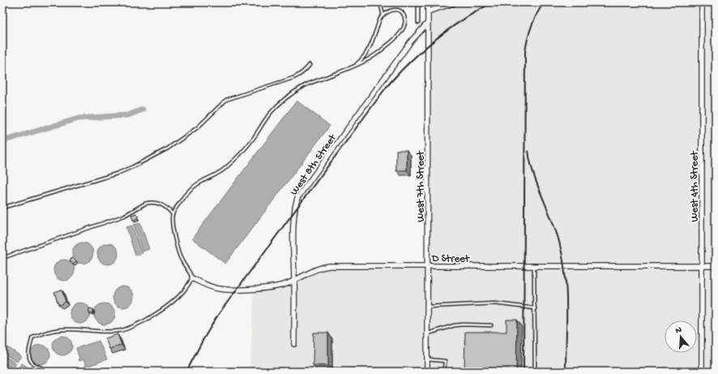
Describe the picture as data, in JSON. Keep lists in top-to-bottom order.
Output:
{
  "streets": {
    "street": [
      "West 8th Street",
      "West 7th Street",
      "West 4th Street",
      "D Street"
    ]
  },
  "crossings": [
    ["West 8th Street", "West 7th Street"],
    ["West 8th Street", "D Street"],
    ["West 7th Street", "D Street"],
    ["West 4th Street", "D Street"]
  ],
  "north": "top"
}
